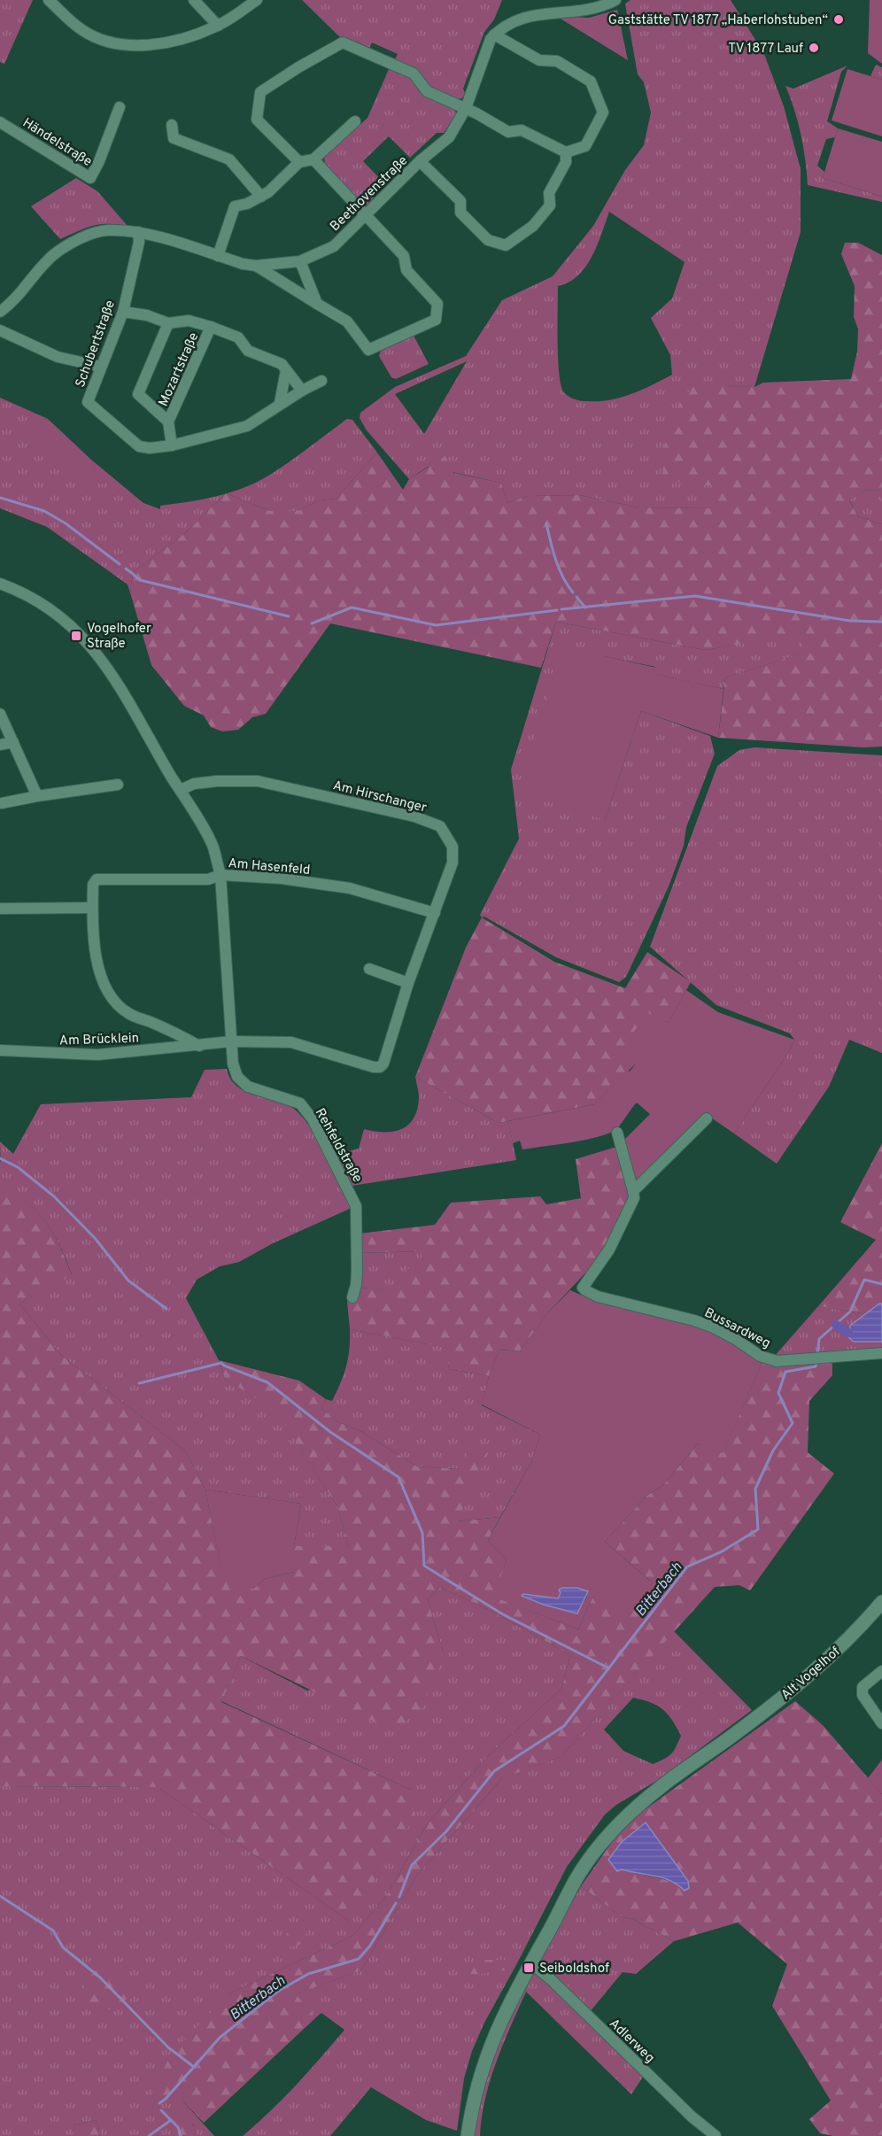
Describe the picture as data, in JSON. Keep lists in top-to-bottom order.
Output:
{
  "streets": {
    "main road": ["Alt Vogelhof"],
    "street": [
      "Händelstraße",
      "Beethovenstraße",
      "Schubertstraße",
      "Mozartstraße",
      "Am Hirschanger",
      "Am Hasenfeld",
      "Am Brücklein",
      "Rehfeldstraße",
      "Bussardweg",
      "Adlerweg"
    ]
  },
  "crossings": [
    ["Beethovenstraße", "Schubertstraße"],
    ["Schubertstraße", "Mozartstraße"],
    ["Am Hirschanger", "Am Hasenfeld"],
    ["Am Hirschanger", "Rehfeldstraße"],
    ["Alt Vogelhof", "Adlerweg"]
  ],
  "water": ["Bitterbach"],
  "places": {
    "other": ["Gaststätte TV 1877 „Haberlohstuben“", "TV 1877 Lauf"],
    "transit": ["Vogelhofer Straße", "Seiboldshof"]
  }
}
